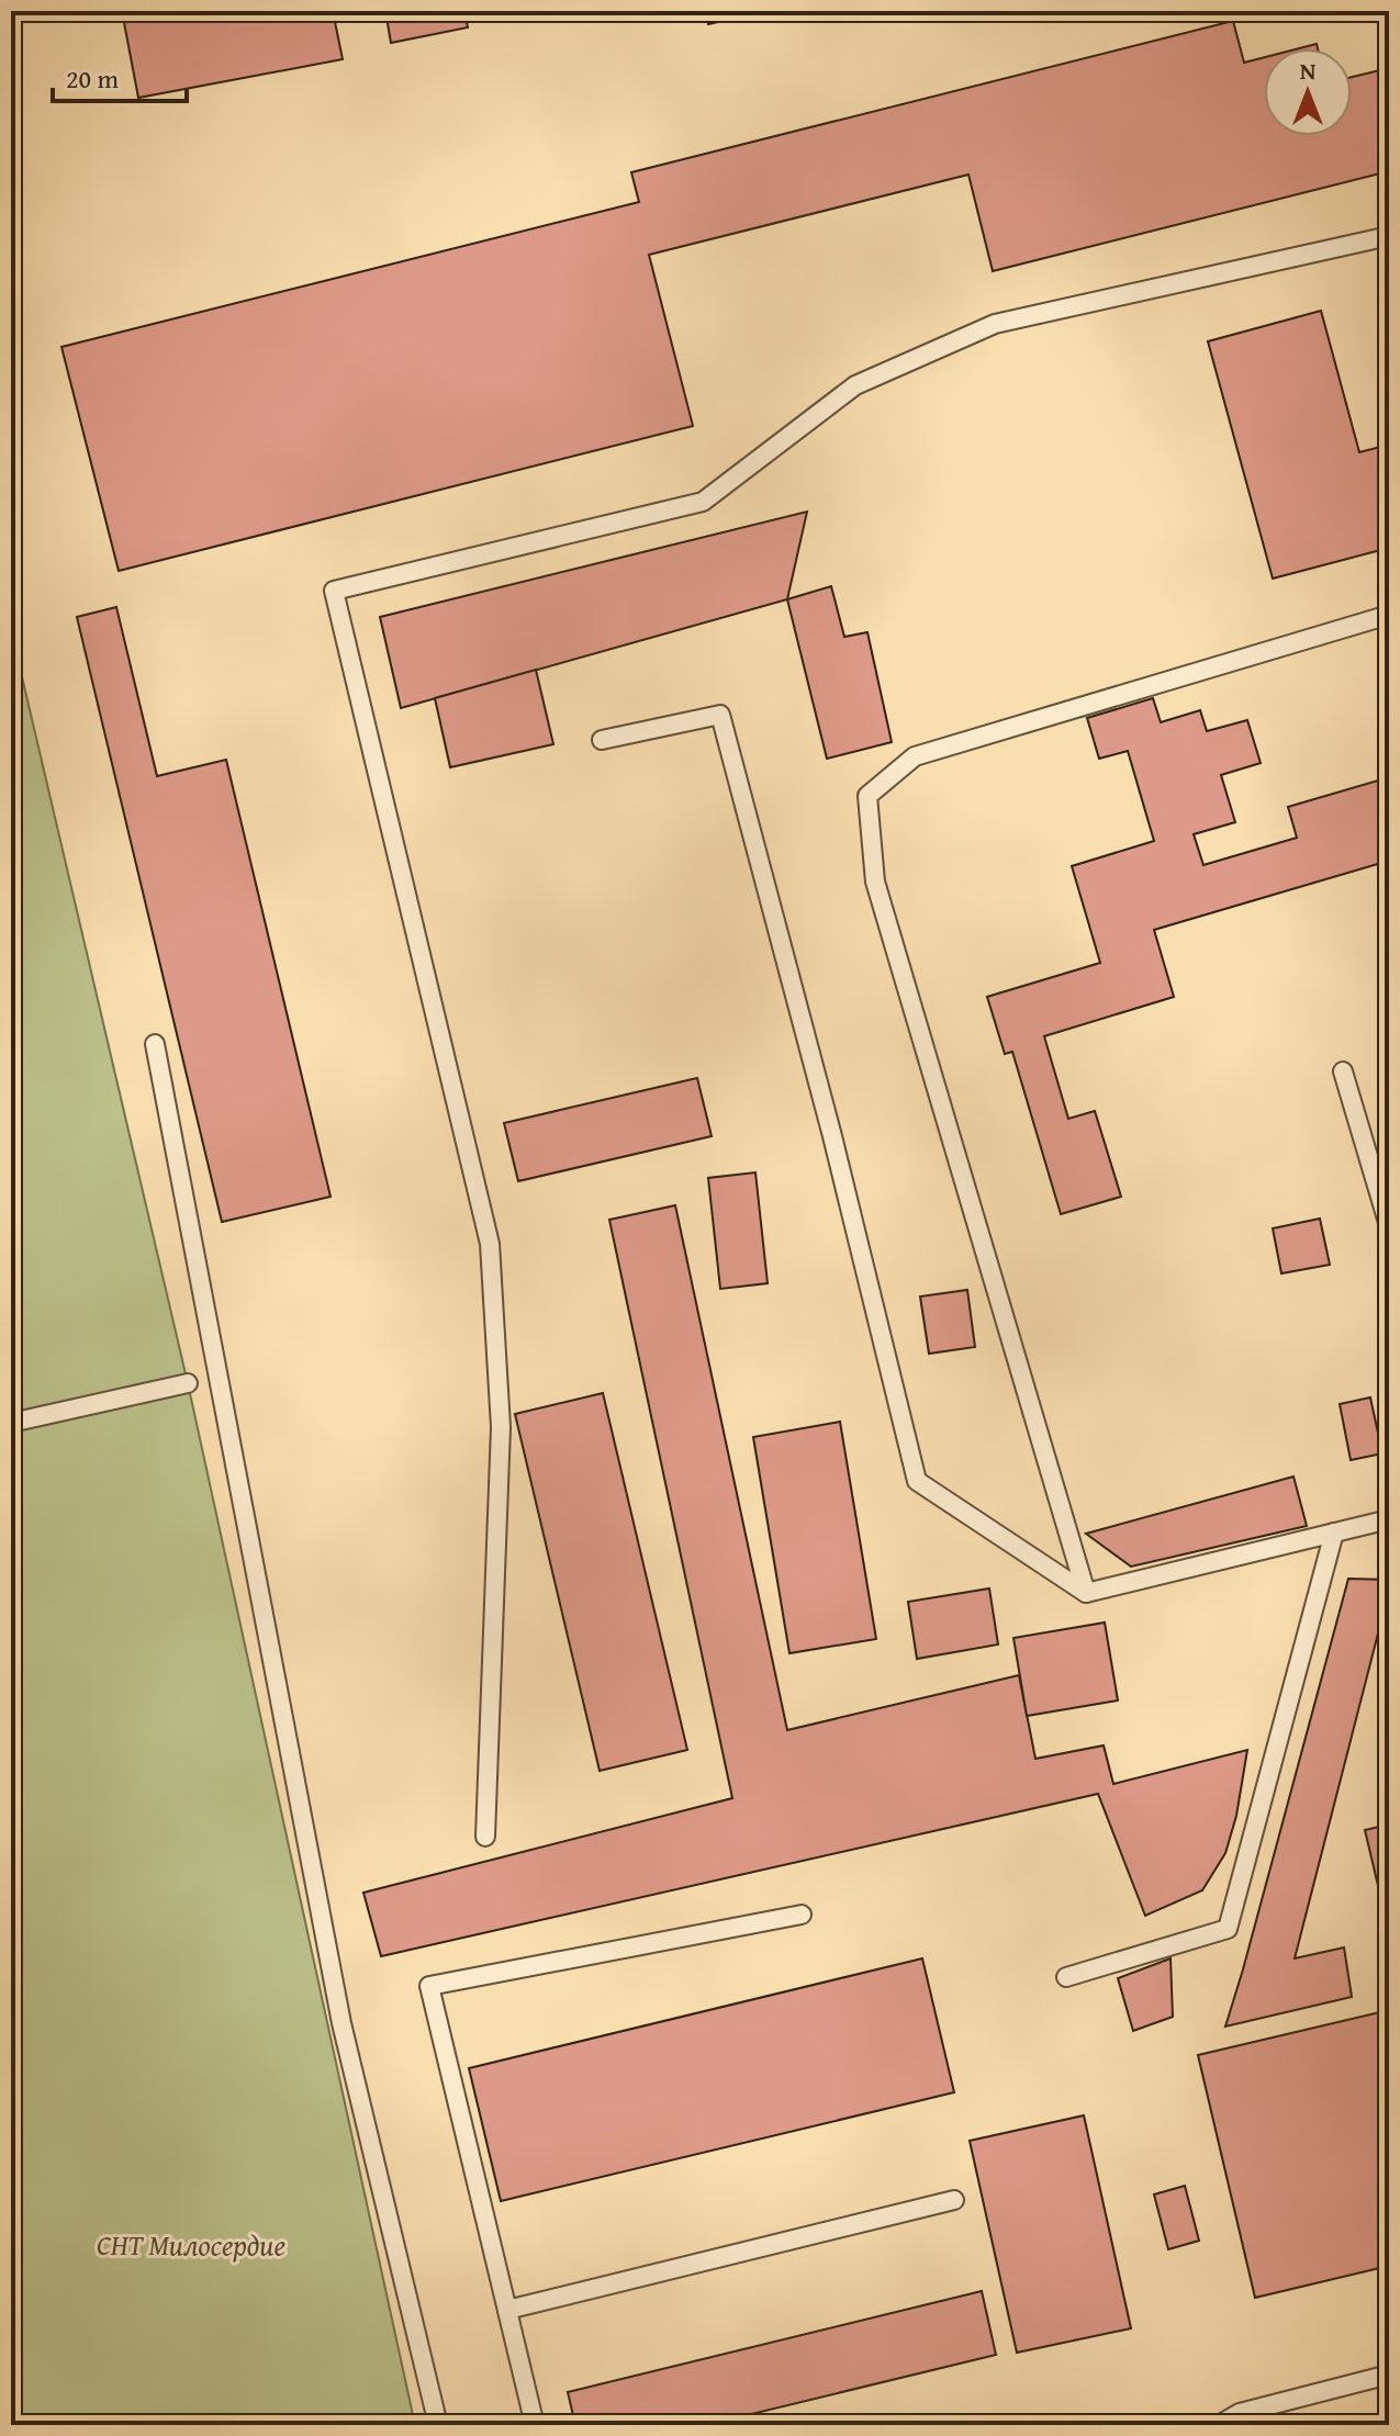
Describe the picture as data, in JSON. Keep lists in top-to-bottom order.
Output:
{
  "parks": ["СНТ Милосердие"],
  "scale_bar": "20 m",
  "north": "top"
}
